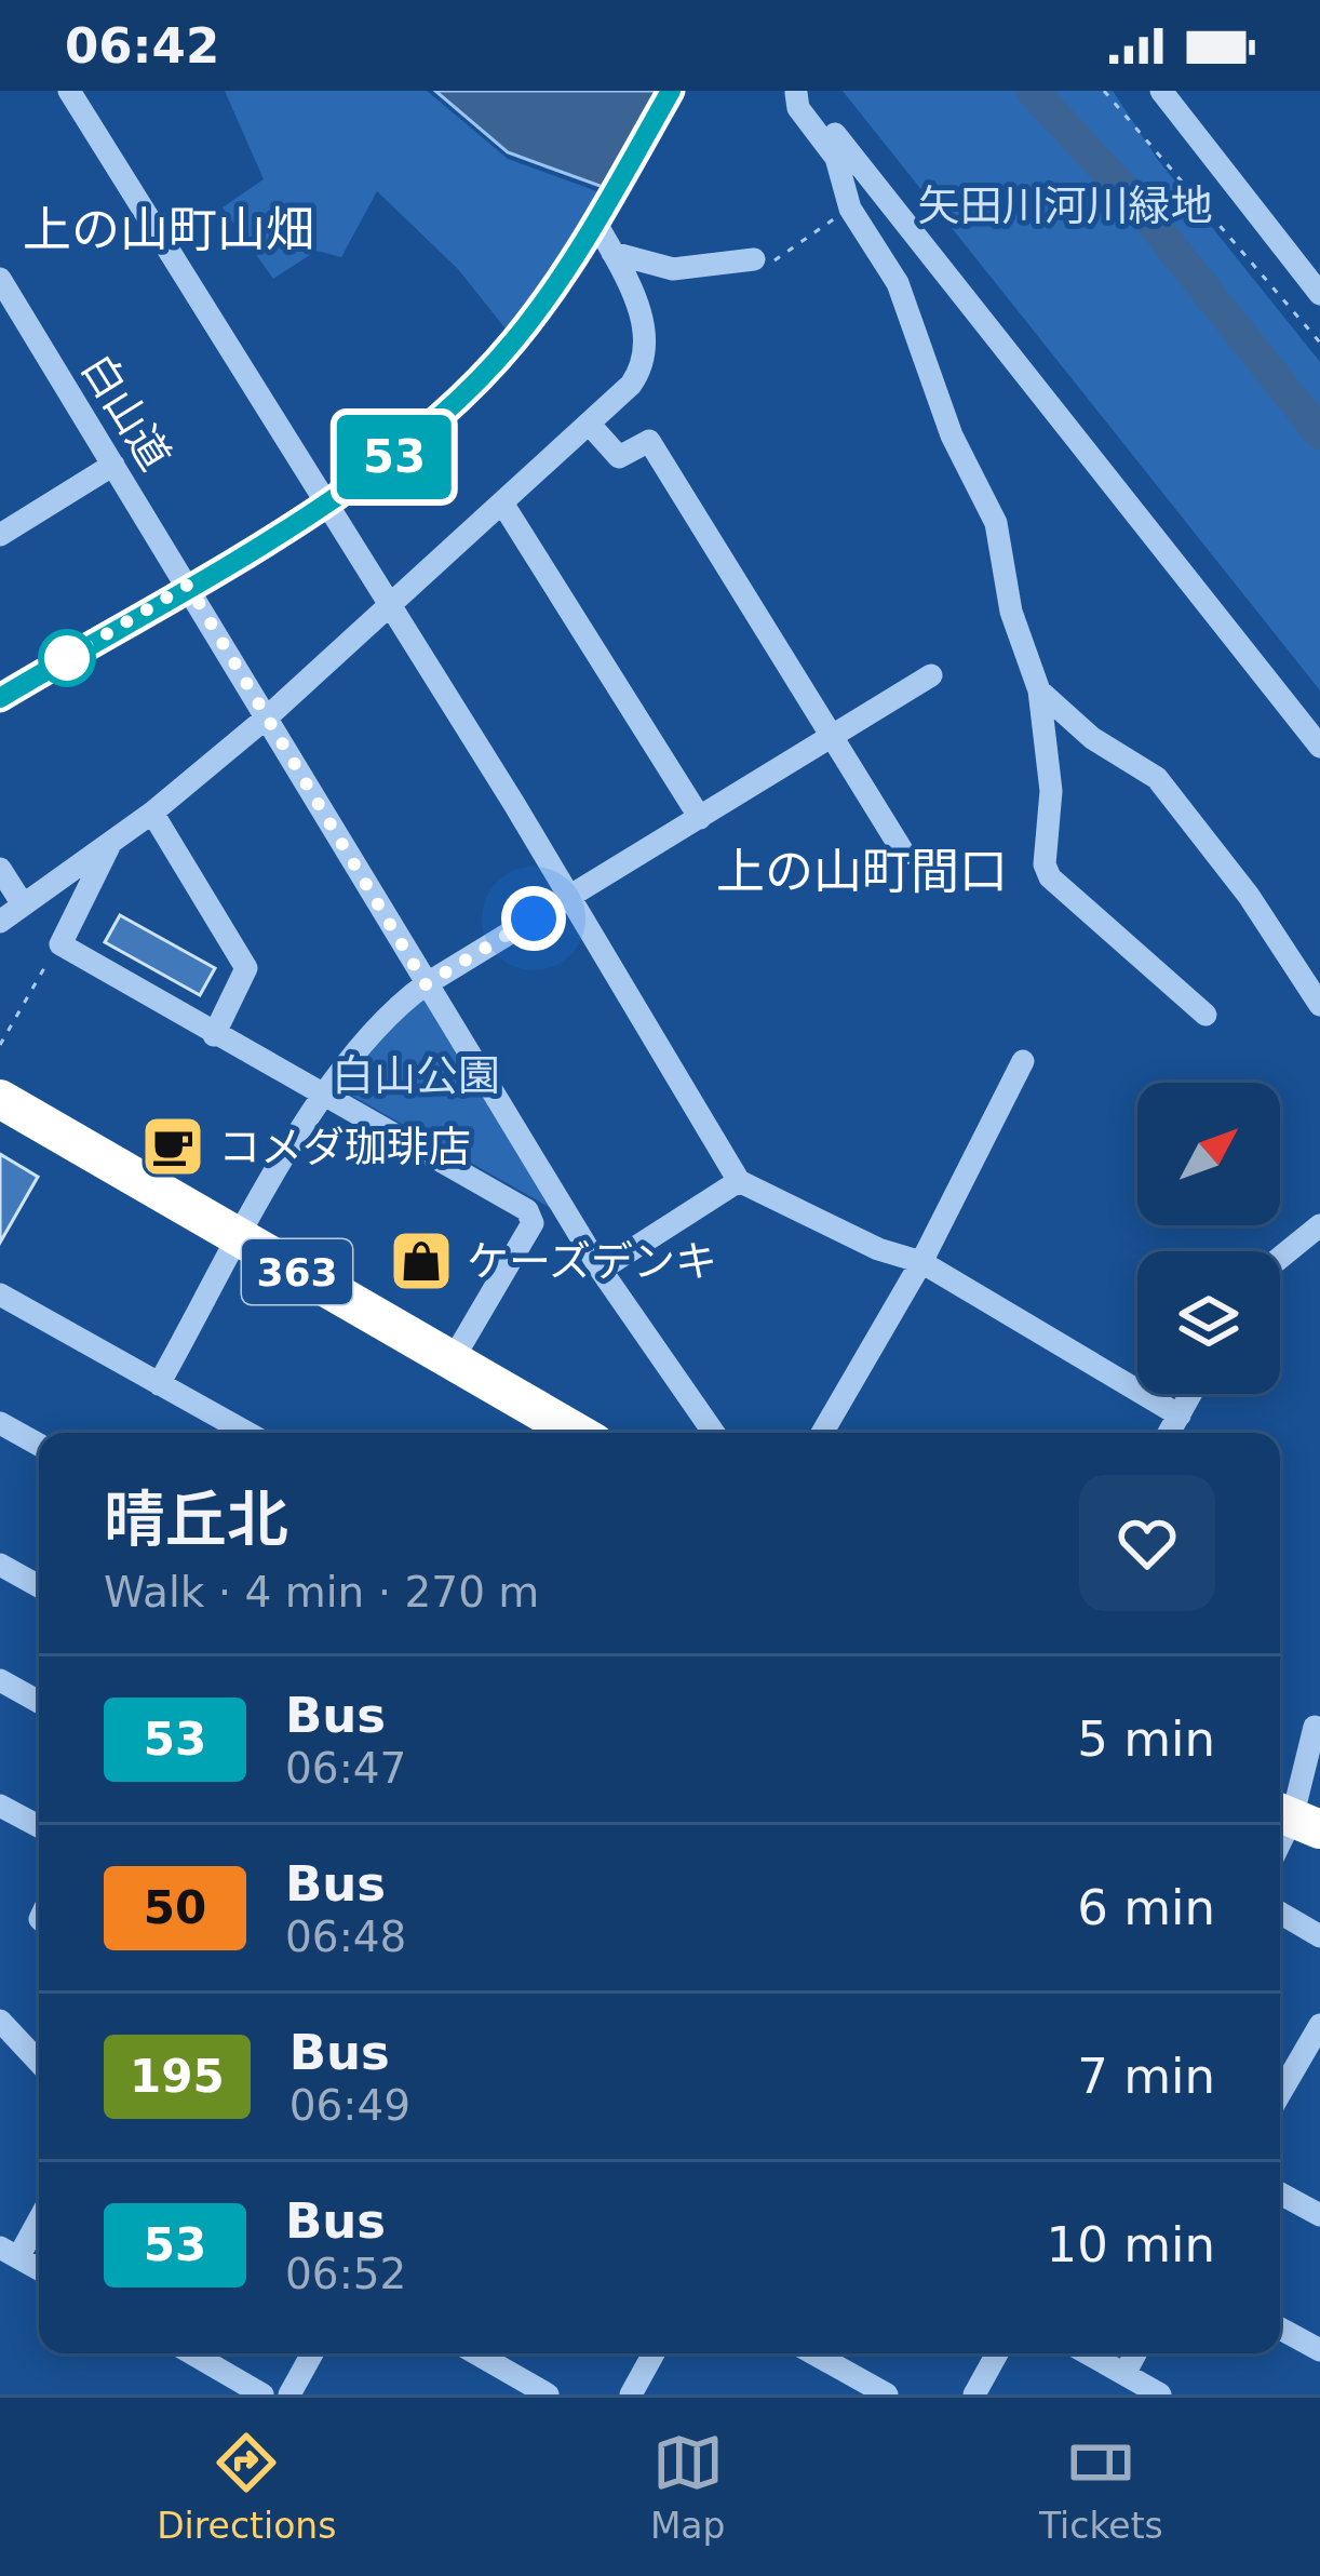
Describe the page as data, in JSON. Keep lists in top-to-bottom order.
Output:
{
  "streets": {
    "highway": ["363"],
    "street": ["白山道"]
  },
  "districts": ["上の山町山畑", "上の山町間口"],
  "parks": ["矢田川河川緑地", "白山公園"],
  "places": {
    "cafe": ["コメダ珈琲店"],
    "shop": ["ケーズデンキ"]
  },
  "lines": ["bus line 53"],
  "north": "top right",
  "page": {
    "status": "06:42",
    "on_map": "53",
    "heading": ["晴丘北", "Walk · 4 min · 270 m"],
    "list": [
      {
        "mark": "53",
        "name": "Bus",
        "note": "06:47",
        "value": "5 min"
      },
      {
        "mark": "50",
        "name": "Bus",
        "note": "06:48",
        "value": "6 min"
      },
      {
        "mark": "195",
        "name": "Bus",
        "note": "06:49",
        "value": "7 min"
      },
      {
        "mark": "53",
        "name": "Bus",
        "note": "06:52",
        "value": "10 min"
      }
    ],
    "tabs": ["Directions", "Map", "Tickets"]
  }
}
